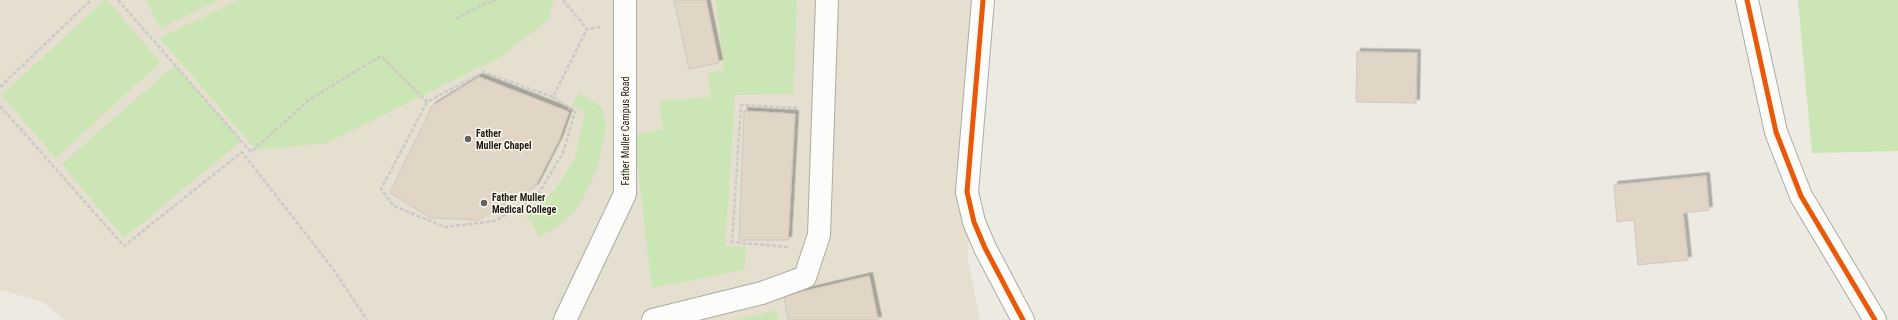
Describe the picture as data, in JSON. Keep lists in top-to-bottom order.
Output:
{
  "streets": {
    "street": ["Father Muller Campus Road"]
  },
  "places": ["Father Muller Chapel", "Father Muller Medical College"]
}
